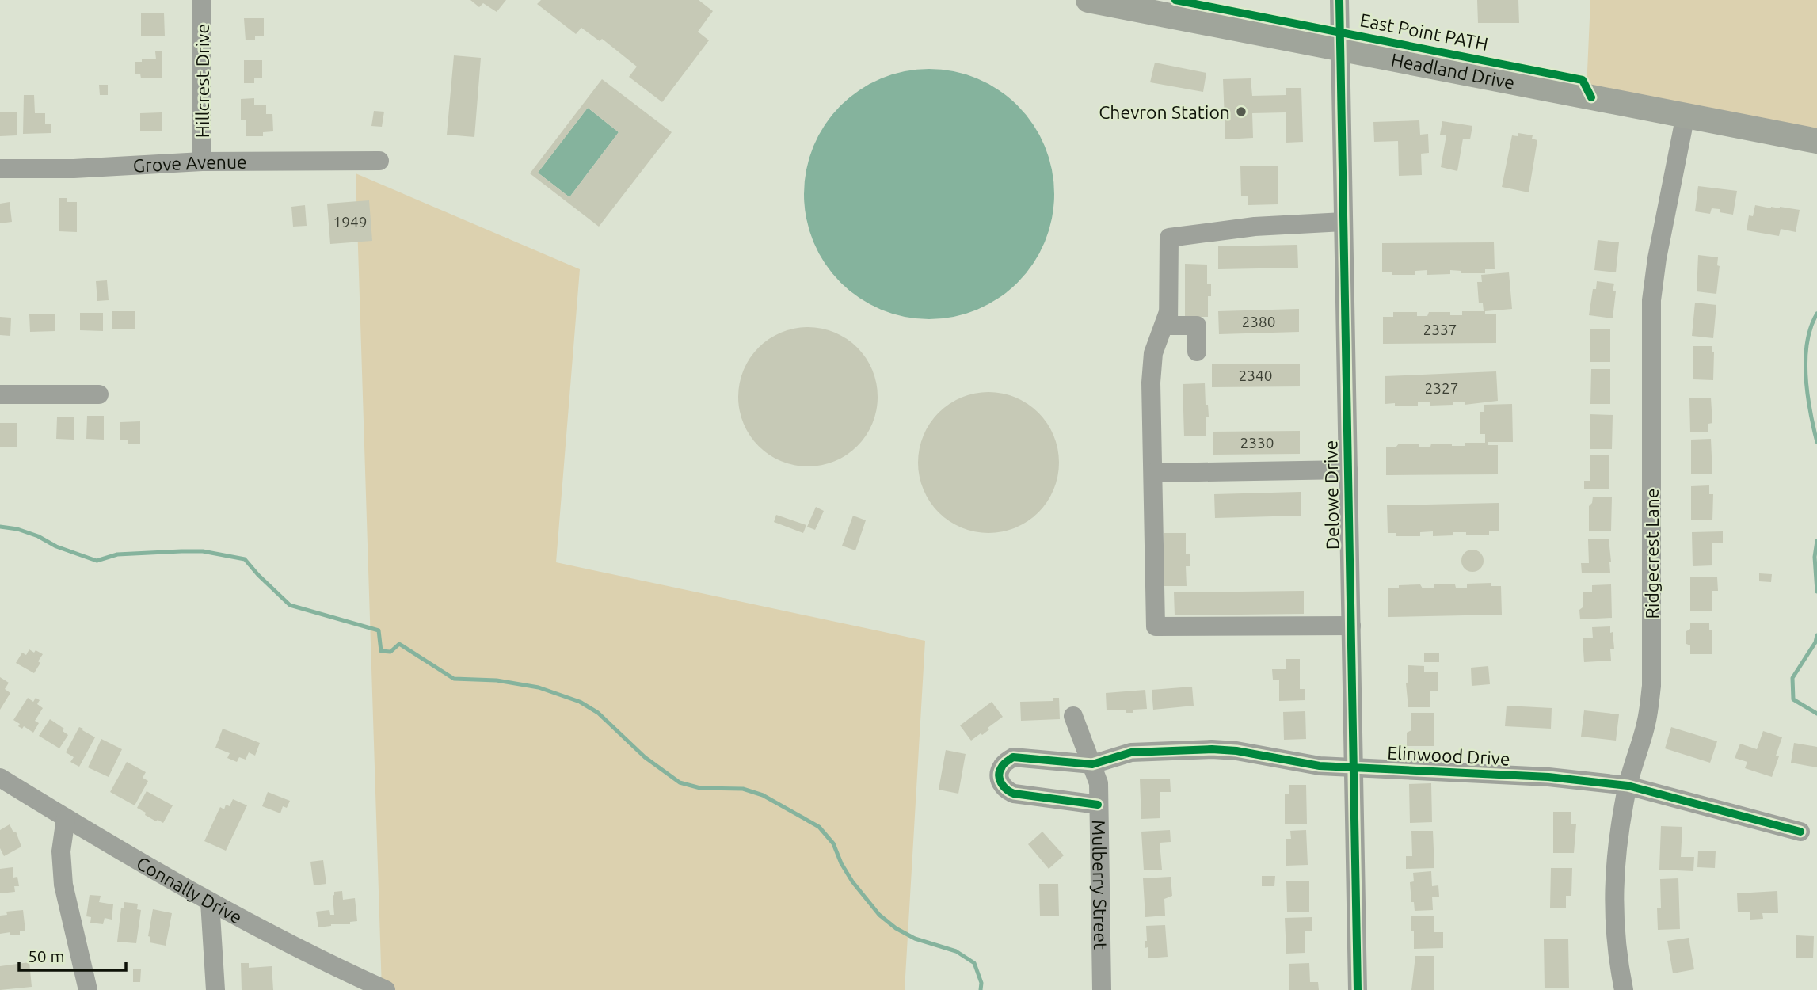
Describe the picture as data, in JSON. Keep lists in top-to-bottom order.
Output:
{
  "streets": {
    "main road": ["Headland Drive"],
    "street": [
      "Hillcrest Drive",
      "Grove Avenue",
      "Delowe Drive",
      "Ridgecrest Lane",
      "Elinwood Drive",
      "Mulberry Street",
      "Connally Drive"
    ],
    "cycle path": ["East Point PATH"]
  },
  "crossings": [
    ["Headland Drive", "Delowe Drive"],
    ["Headland Drive", "Ridgecrest Lane"],
    ["Hillcrest Drive", "Grove Avenue"],
    ["Delowe Drive", "Elinwood Drive"],
    ["Ridgecrest Lane", "Elinwood Drive"],
    ["Elinwood Drive", "Mulberry Street"]
  ],
  "places": ["Chevron Station"],
  "house_numbers": [
    "1949",
    "2380",
    "2337",
    "2340",
    "2327",
    "2330"
  ],
  "scale_bar": "50 m"
}
